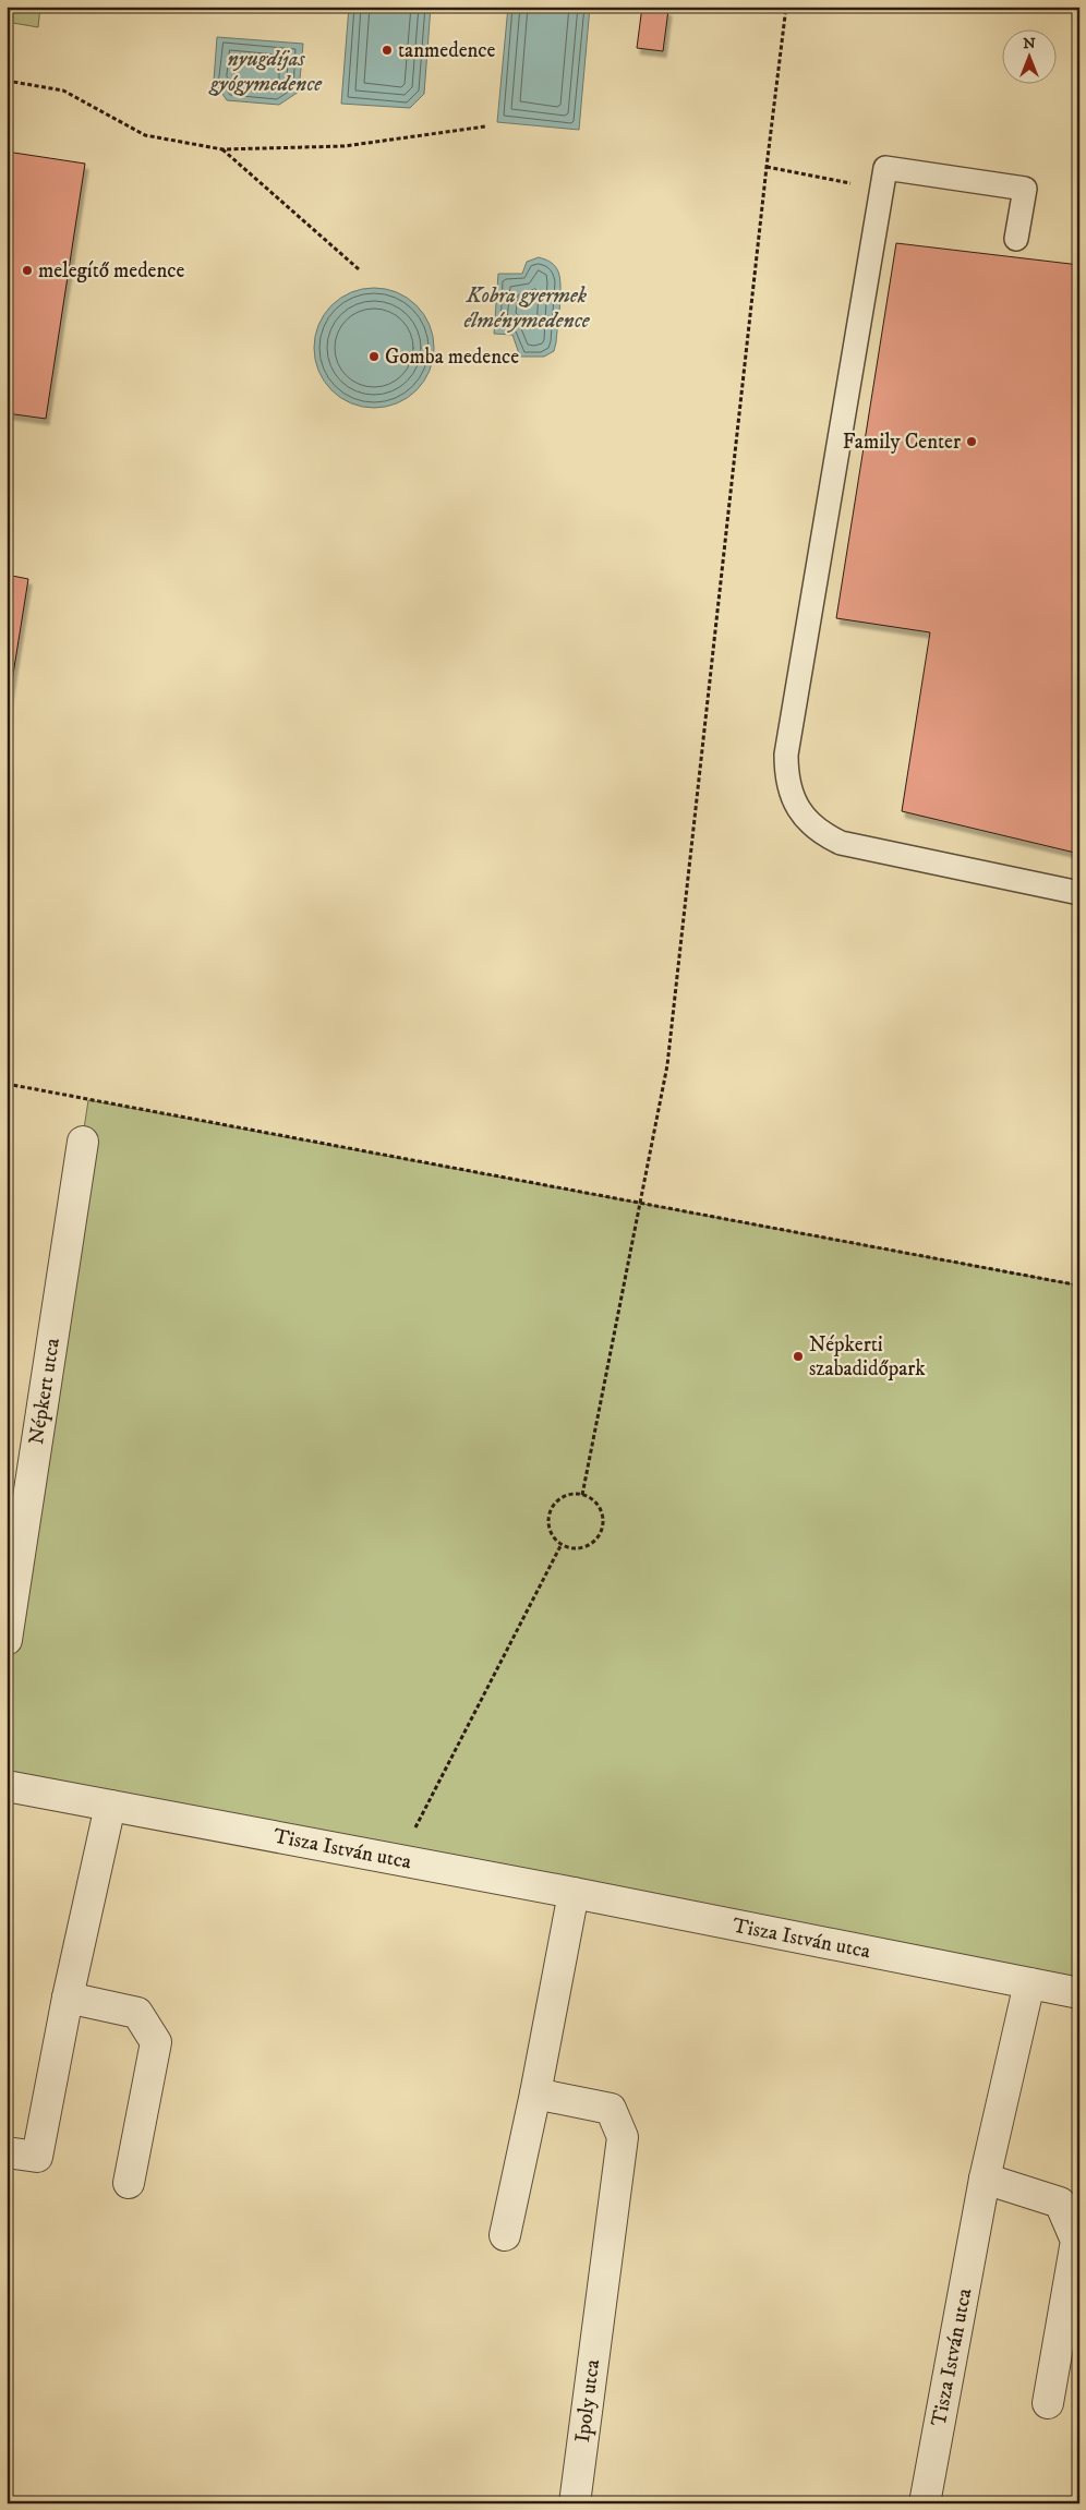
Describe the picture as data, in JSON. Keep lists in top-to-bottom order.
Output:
{
  "streets": {
    "street": ["Népkert utca", "Tisza István utca", "Ipoly utca"]
  },
  "water": ["nyugdíjas gyógymedence", "Kobra gyermek élménymedence"],
  "places": [
    "tanmedence",
    "melegítő medence",
    "Gomba medence",
    "Family Center",
    "Népkerti szabadidőpark"
  ],
  "north": "top"
}
